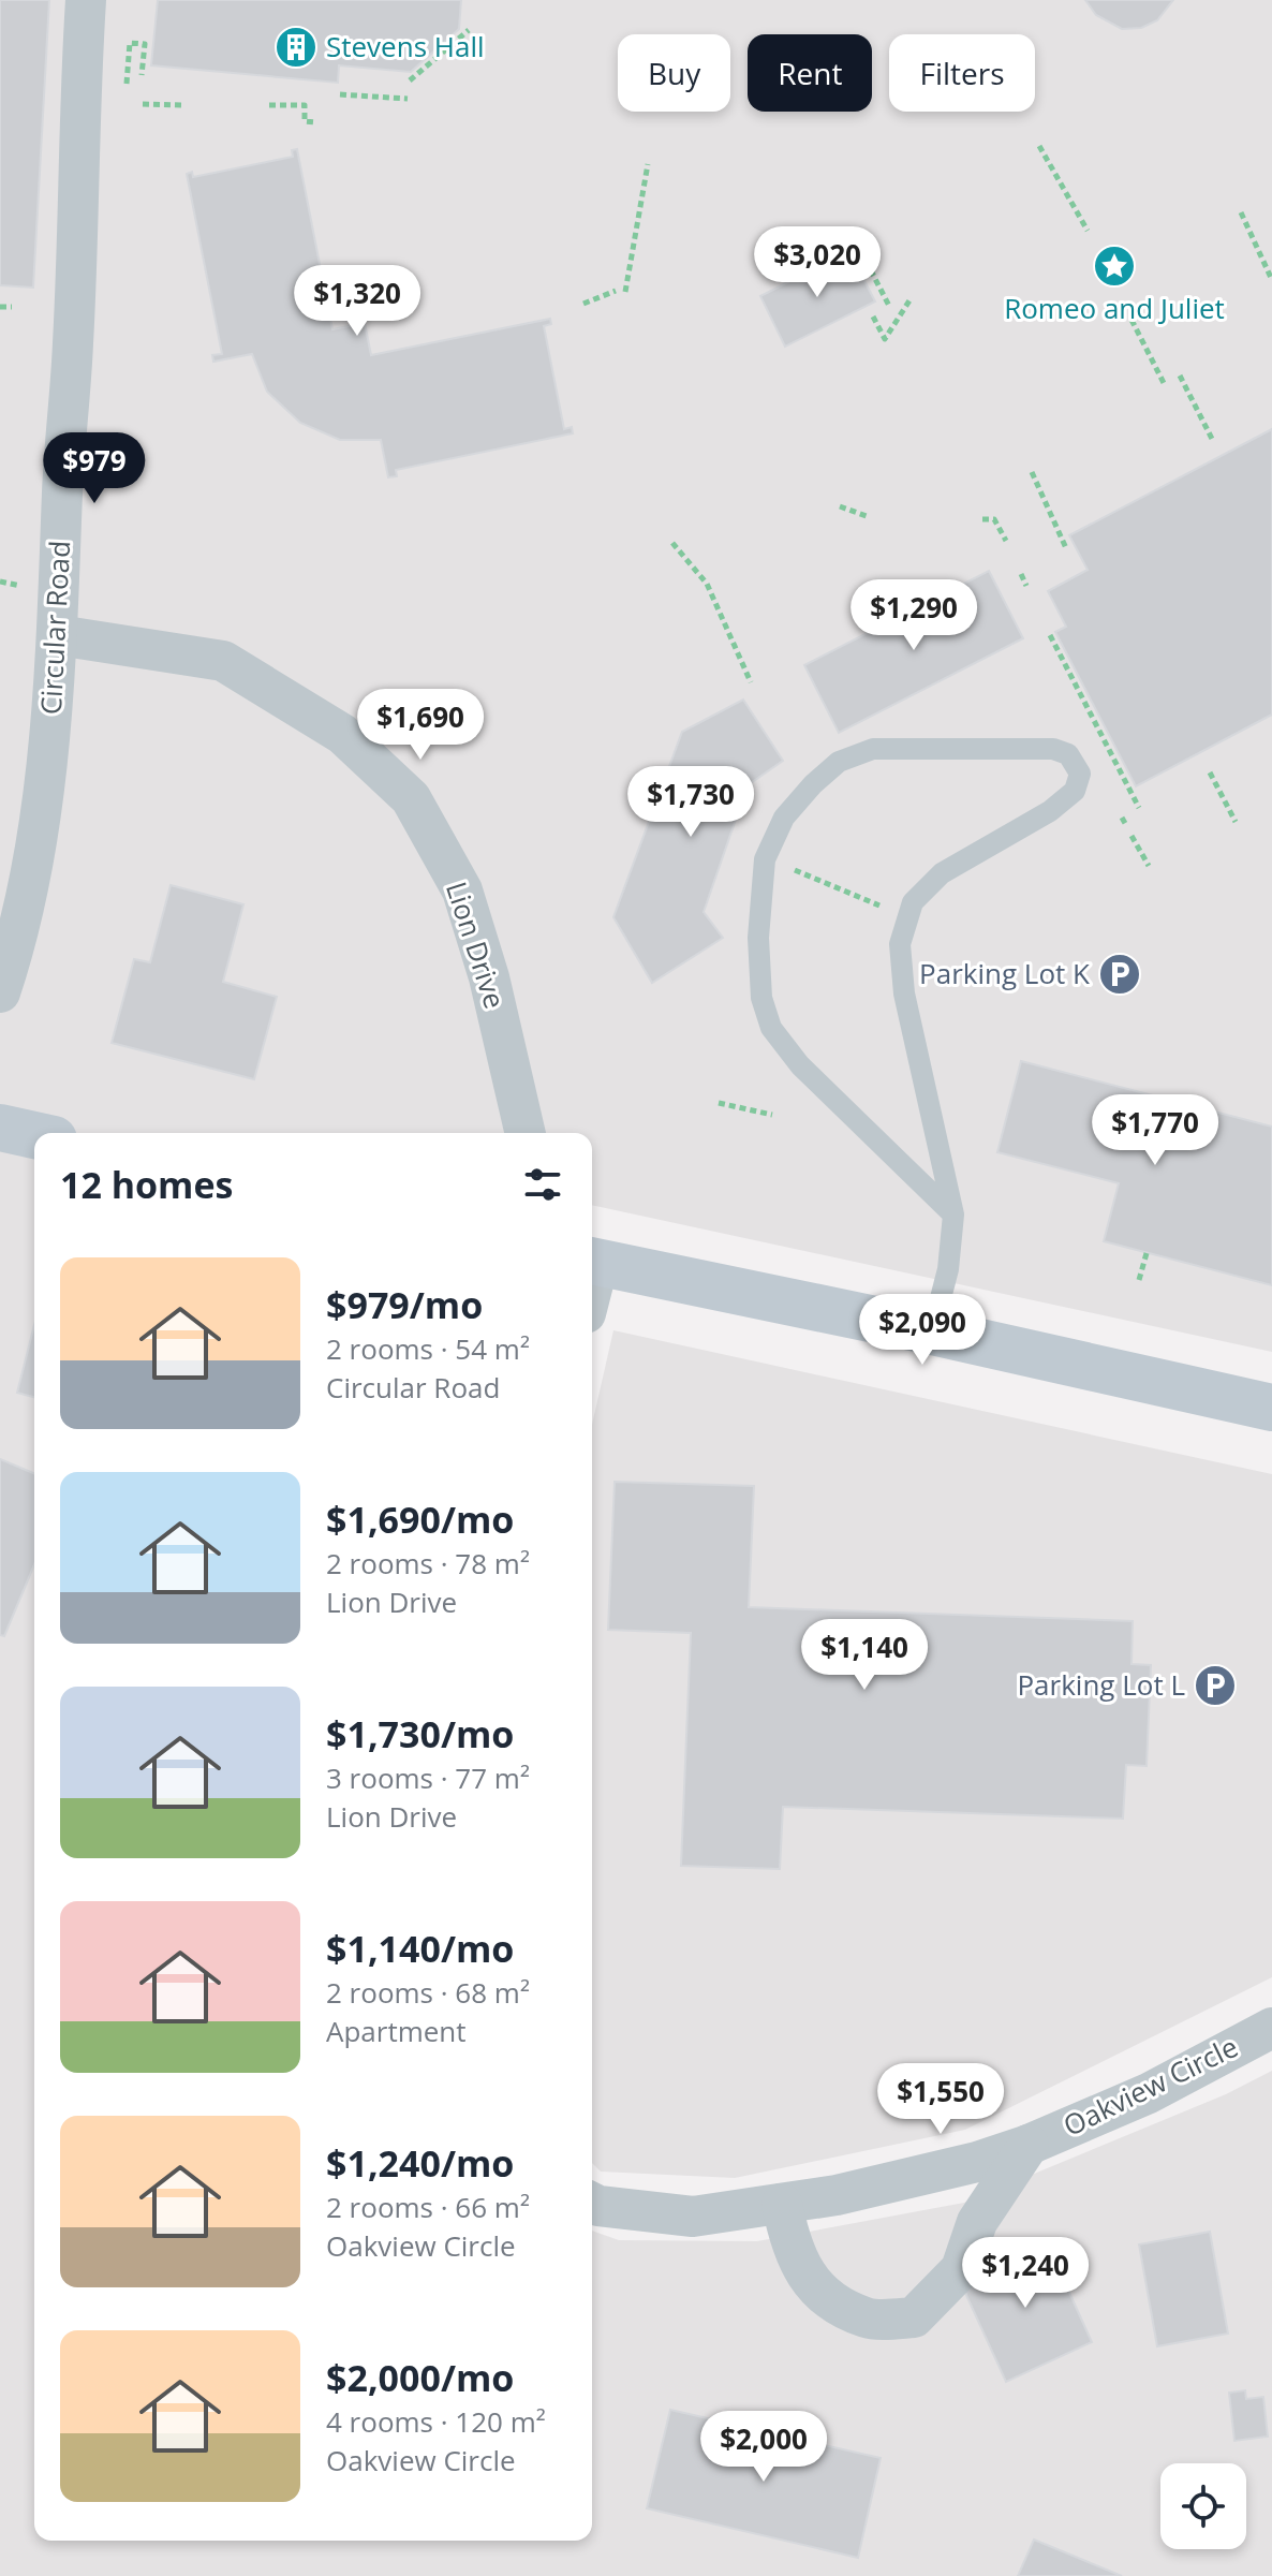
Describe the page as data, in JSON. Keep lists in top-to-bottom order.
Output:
{
  "streets": {
    "street": ["Circular Road", "Lion Drive", "Oakview Circle"]
  },
  "crossings": [
    ["Circular Road", "Lion Drive"]
  ],
  "places": {
    "building": ["Stevens Hall"],
    "place": ["Romeo and Juliet"],
    "parking": ["Parking Lot K", "Parking Lot L"]
  },
  "page": {
    "chip": ["Buy", "Rent", "Filters"],
    "price": [
      "$3,020",
      "$1,320",
      "$979",
      "$1,290",
      "$1,690",
      "$1,730",
      "$1,770",
      "$2,090",
      "$1,140",
      "$1,550",
      "$1,240",
      "$2,000"
    ],
    "heading": "12 homes",
    "list": [
      {
        "name": "$979/mo",
        "note": "2 rooms · 54 m² · Circular Road"
      },
      {
        "name": "$1,690/mo",
        "note": "2 rooms · 78 m² · Lion Drive"
      },
      {
        "name": "$1,730/mo",
        "note": "3 rooms · 77 m² · Lion Drive"
      },
      {
        "name": "$1,140/mo",
        "note": "2 rooms · 68 m² · Apartment"
      },
      {
        "name": "$1,240/mo",
        "note": "2 rooms · 66 m² · Oakview Circle"
      },
      {
        "name": "$2,000/mo",
        "note": "4 rooms · 120 m² · Oakview Circle"
      }
    ]
  }
}
